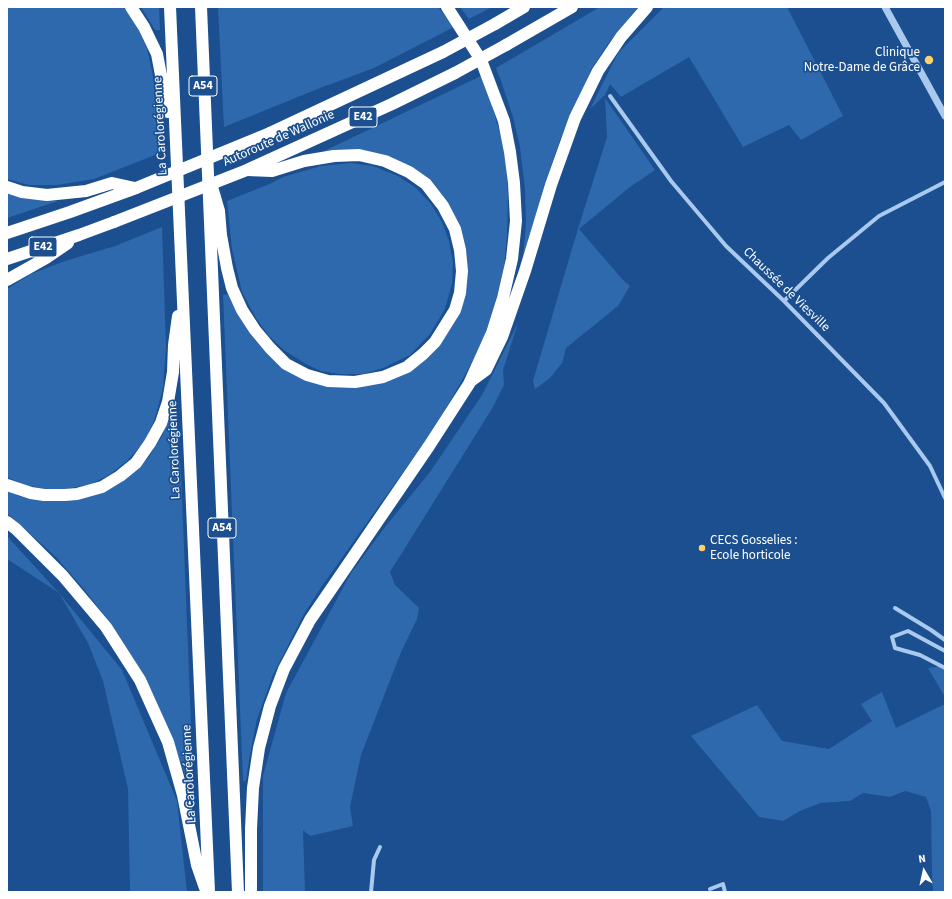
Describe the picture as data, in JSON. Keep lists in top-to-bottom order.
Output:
{
  "streets": {
    "highway": [
      "A54",
      "E42",
      "La Carolorégienne",
      "Autoroute de Wallonie"
    ],
    "street": ["Chaussée de Viesville"]
  },
  "places": ["Clinique Notre-Dame de Grâce", "CECS Gosselies : Ecole horticole"],
  "north": "top"
}
